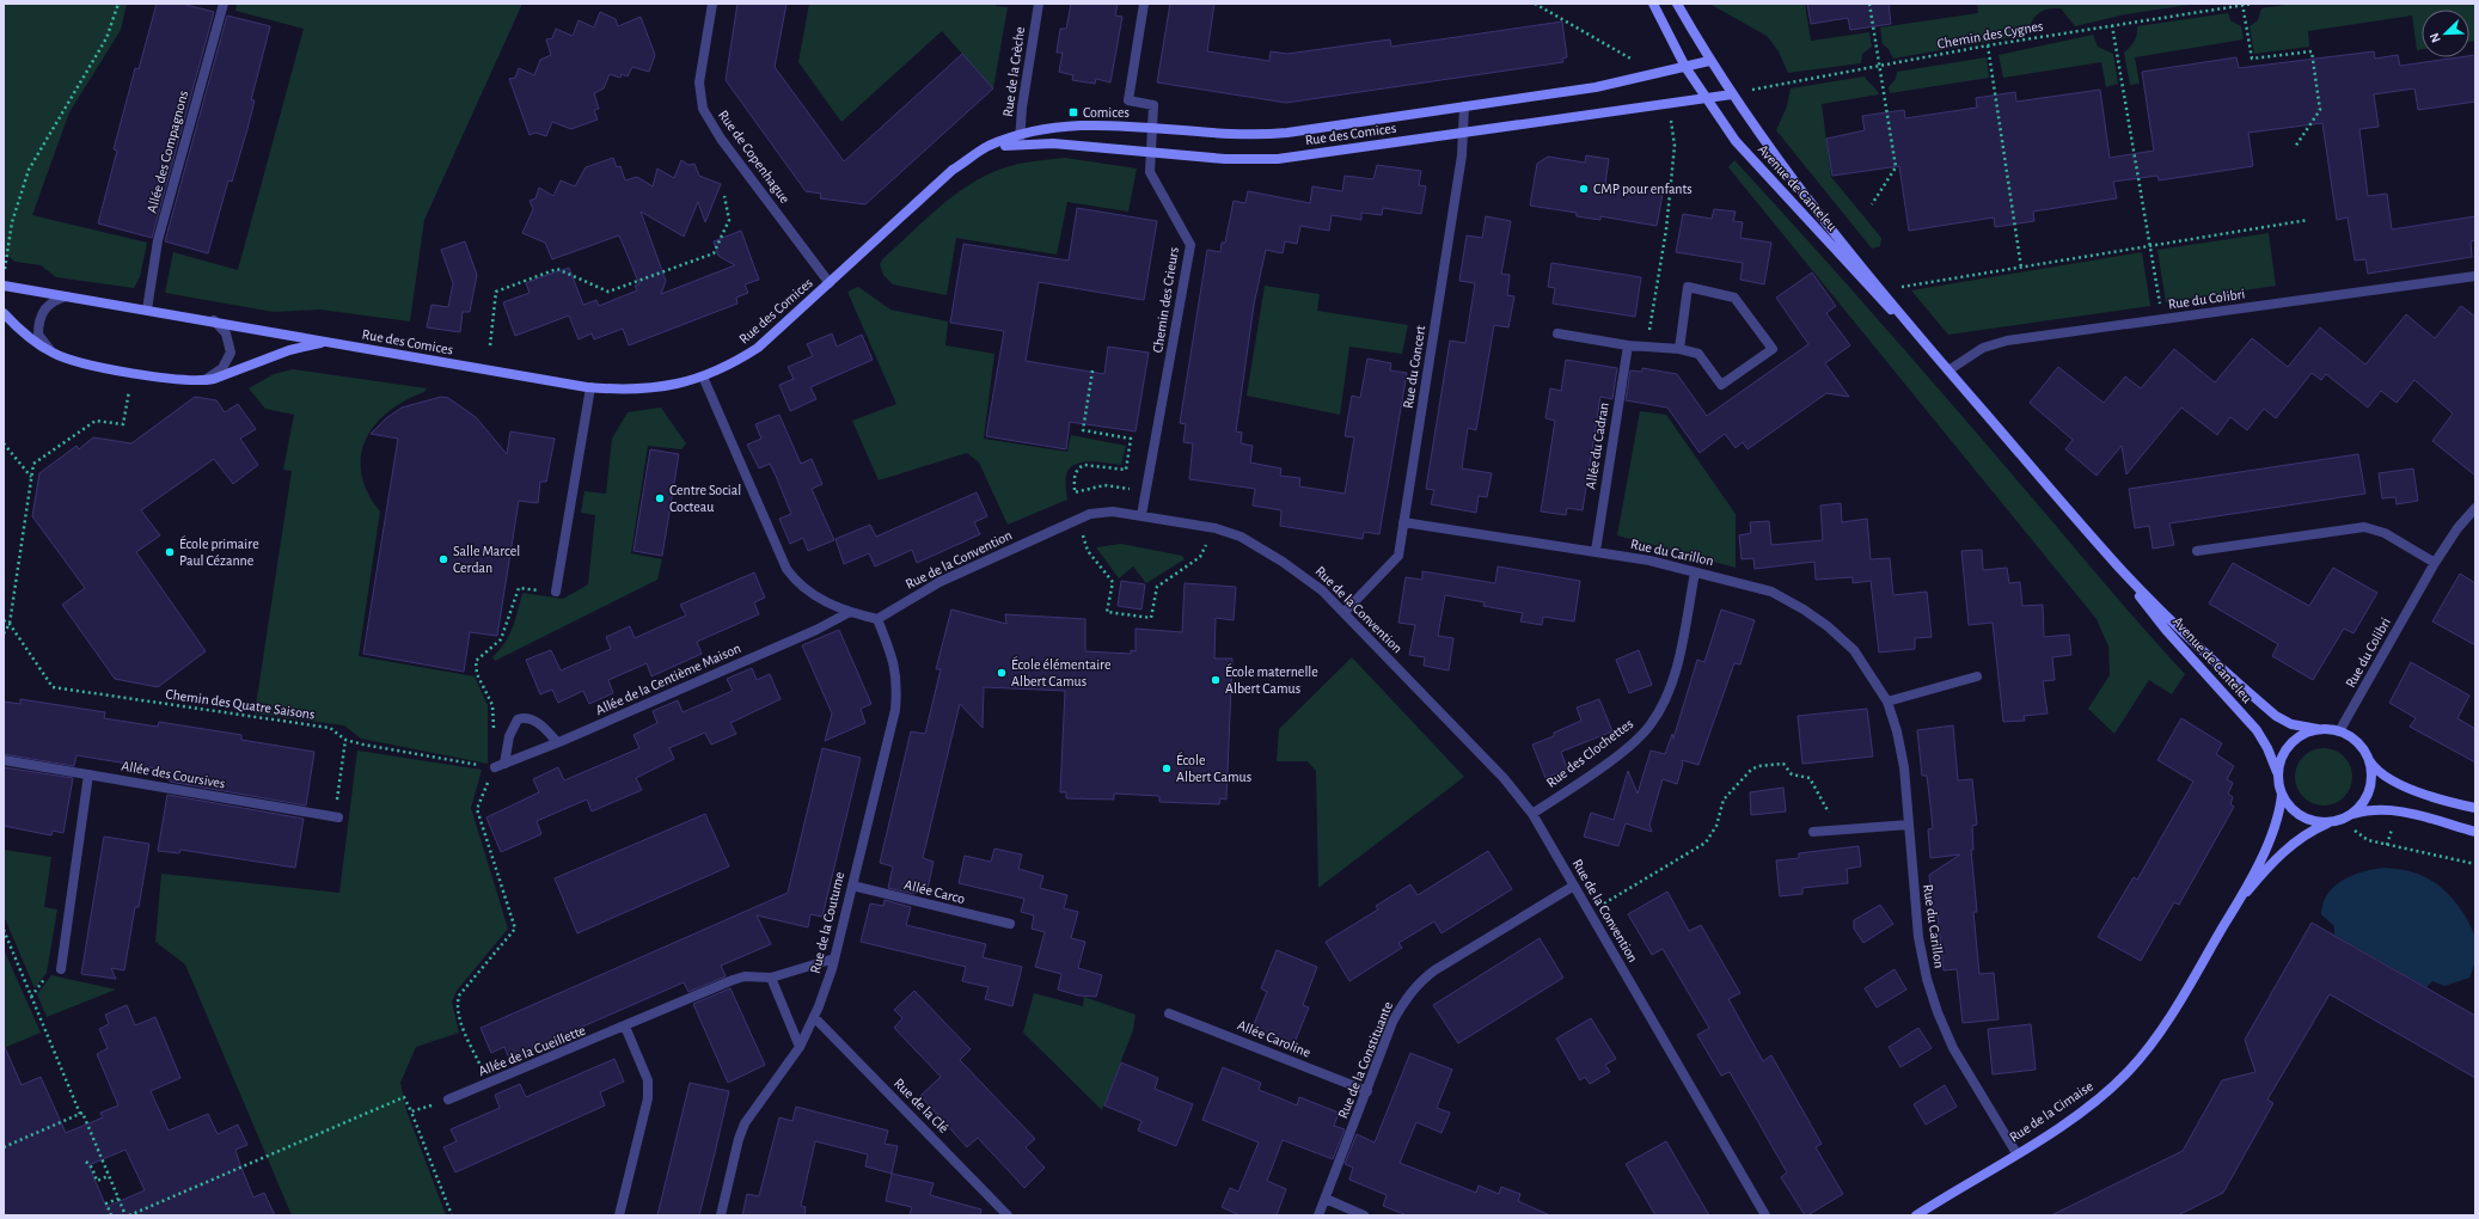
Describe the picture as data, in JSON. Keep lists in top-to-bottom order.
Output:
{
  "streets": {
    "street": [
      "Rue de la Crèche",
      "Rue des Comices",
      "Allée des Compagnons",
      "Rue de Copenhague",
      "Avenue de Canteleu",
      "Rue du Colibri",
      "Chemin des Crieurs",
      "Rue du Concert",
      "Allée du Cadran",
      "Rue du Carillon",
      "Rue de la Convention",
      "Allée de la Centième Maison",
      "Rue des Clochettes",
      "Allée des Coursives",
      "Allée Carco",
      "Rue de la Coutume",
      "Allée Caroline",
      "Allée de la Cueillette",
      "Rue de la Constituante",
      "Rue de la Clé",
      "Rue de la Cimaise"
    ],
    "path": ["Chemin des Cygnes", "Chemin des Quatre Saisons"]
  },
  "crossings": [
    ["Chemin des Cygnes", "Rue des Comices"],
    ["Chemin des Cygnes", "Avenue de Canteleu"],
    ["Rue de la Crèche", "Rue des Comices"],
    ["Rue des Comices", "Allée des Compagnons"],
    ["Rue des Comices", "Rue de Copenhague"],
    ["Rue des Comices", "Avenue de Canteleu"],
    ["Rue des Comices", "Chemin des Crieurs"],
    ["Rue des Comices", "Rue du Concert"],
    ["Avenue de Canteleu", "Rue du Colibri"],
    ["Avenue de Canteleu", "Rue de la Cimaise"],
    ["Rue du Colibri", "Rue de la Cimaise"],
    ["Chemin des Crieurs", "Rue de la Convention"],
    ["Rue du Concert", "Rue du Carillon"],
    ["Rue du Concert", "Rue de la Convention"],
    ["Allée du Cadran", "Rue du Carillon"],
    ["Rue du Carillon", "Rue des Clochettes"],
    ["Rue du Carillon", "Rue de la Cimaise"],
    ["Rue de la Convention", "Rue des Clochettes"],
    ["Rue de la Convention", "Rue de la Coutume"],
    ["Rue de la Convention", "Rue de la Constituante"],
    ["Allée de la Centième Maison", "Chemin des Quatre Saisons"],
    ["Allée Carco", "Rue de la Coutume"],
    ["Rue de la Coutume", "Allée de la Cueillette"],
    ["Rue de la Coutume", "Rue de la Clé"],
    ["Allée Caroline", "Rue de la Constituante"]
  ],
  "places": {
    "transit": ["Comices"],
    "other": [
      "CMP pour enfants",
      "Centre Social Cocteau",
      "École primaire Paul Cézanne",
      "Salle Marcel Cerdan",
      "École élémentaire Albert Camus",
      "École maternelle Albert Camus",
      "École Albert Camus"
    ]
  },
  "north": "bottom left"
}
